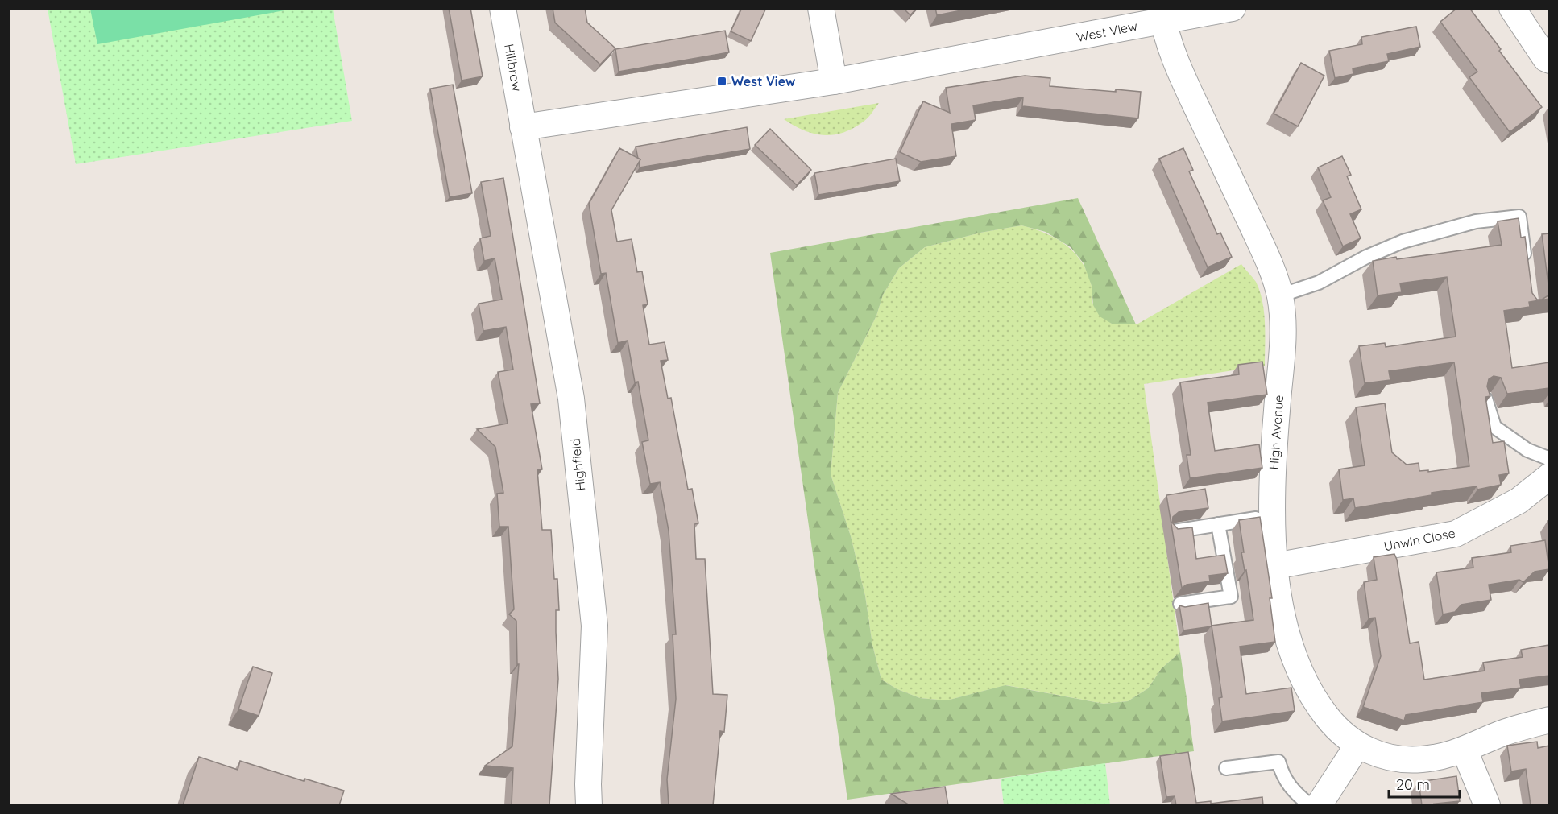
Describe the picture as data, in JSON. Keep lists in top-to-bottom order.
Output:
{
  "streets": {
    "street": [
      "West View",
      "Hillbrow",
      "High Avenue",
      "Highfield",
      "Unwin Close"
    ]
  },
  "crossings": [
    ["West View", "Hillbrow"],
    ["West View", "High Avenue"],
    ["West View", "Highfield"],
    ["Hillbrow", "Highfield"],
    ["High Avenue", "Unwin Close"]
  ],
  "places": {
    "transit": ["West View"]
  },
  "scale_bar": "20 m"
}
